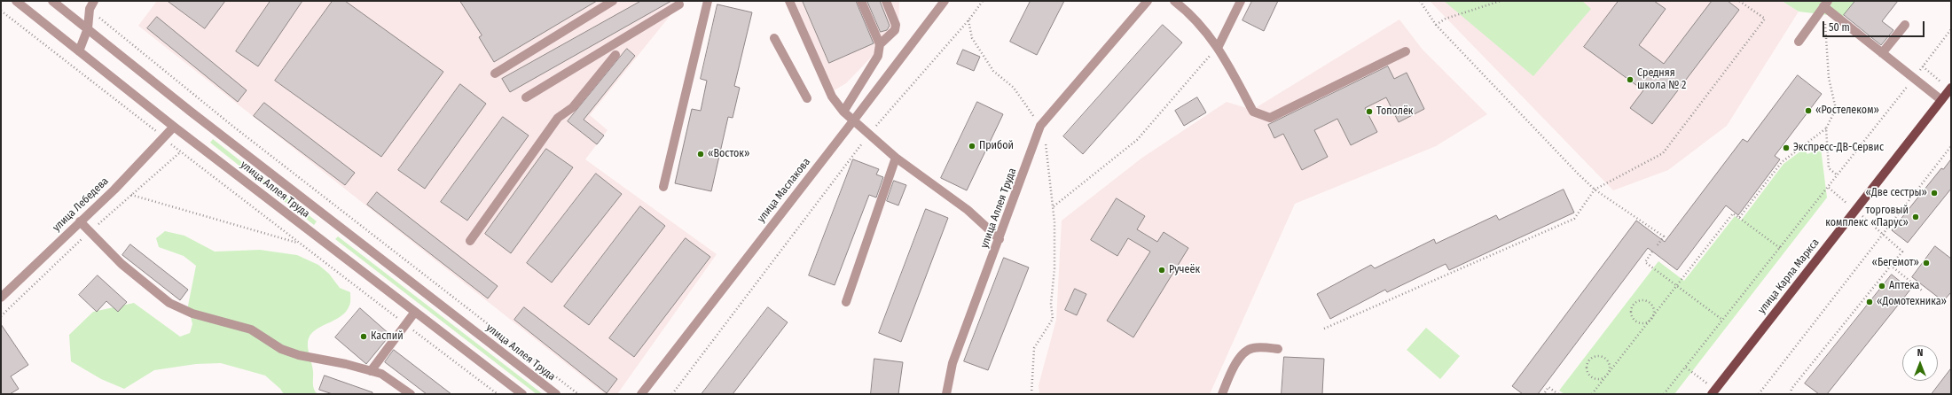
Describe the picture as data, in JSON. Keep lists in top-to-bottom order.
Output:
{
  "streets": {
    "main road": ["улица Карла Маркса"],
    "street": ["улица Аллея Труда", "улица Маслакова", "улица Лебедева"]
  },
  "crossings": [
    ["улица Аллея Труда", "улица Лебедева"]
  ],
  "places": [
    "Средняя школа № 2",
    "«Ростелеком»",
    "Тополёк",
    "Прибой",
    "Экспресс-ДВ-Сервис",
    "«Восток»",
    "«Две сестры»",
    "торговый комплекс «Парус»",
    "«Бегемот»",
    "Ручеёк",
    "Аптека",
    "«Домотехника»",
    "Каспий"
  ],
  "scale_bar": "50 m",
  "north": "top"
}
